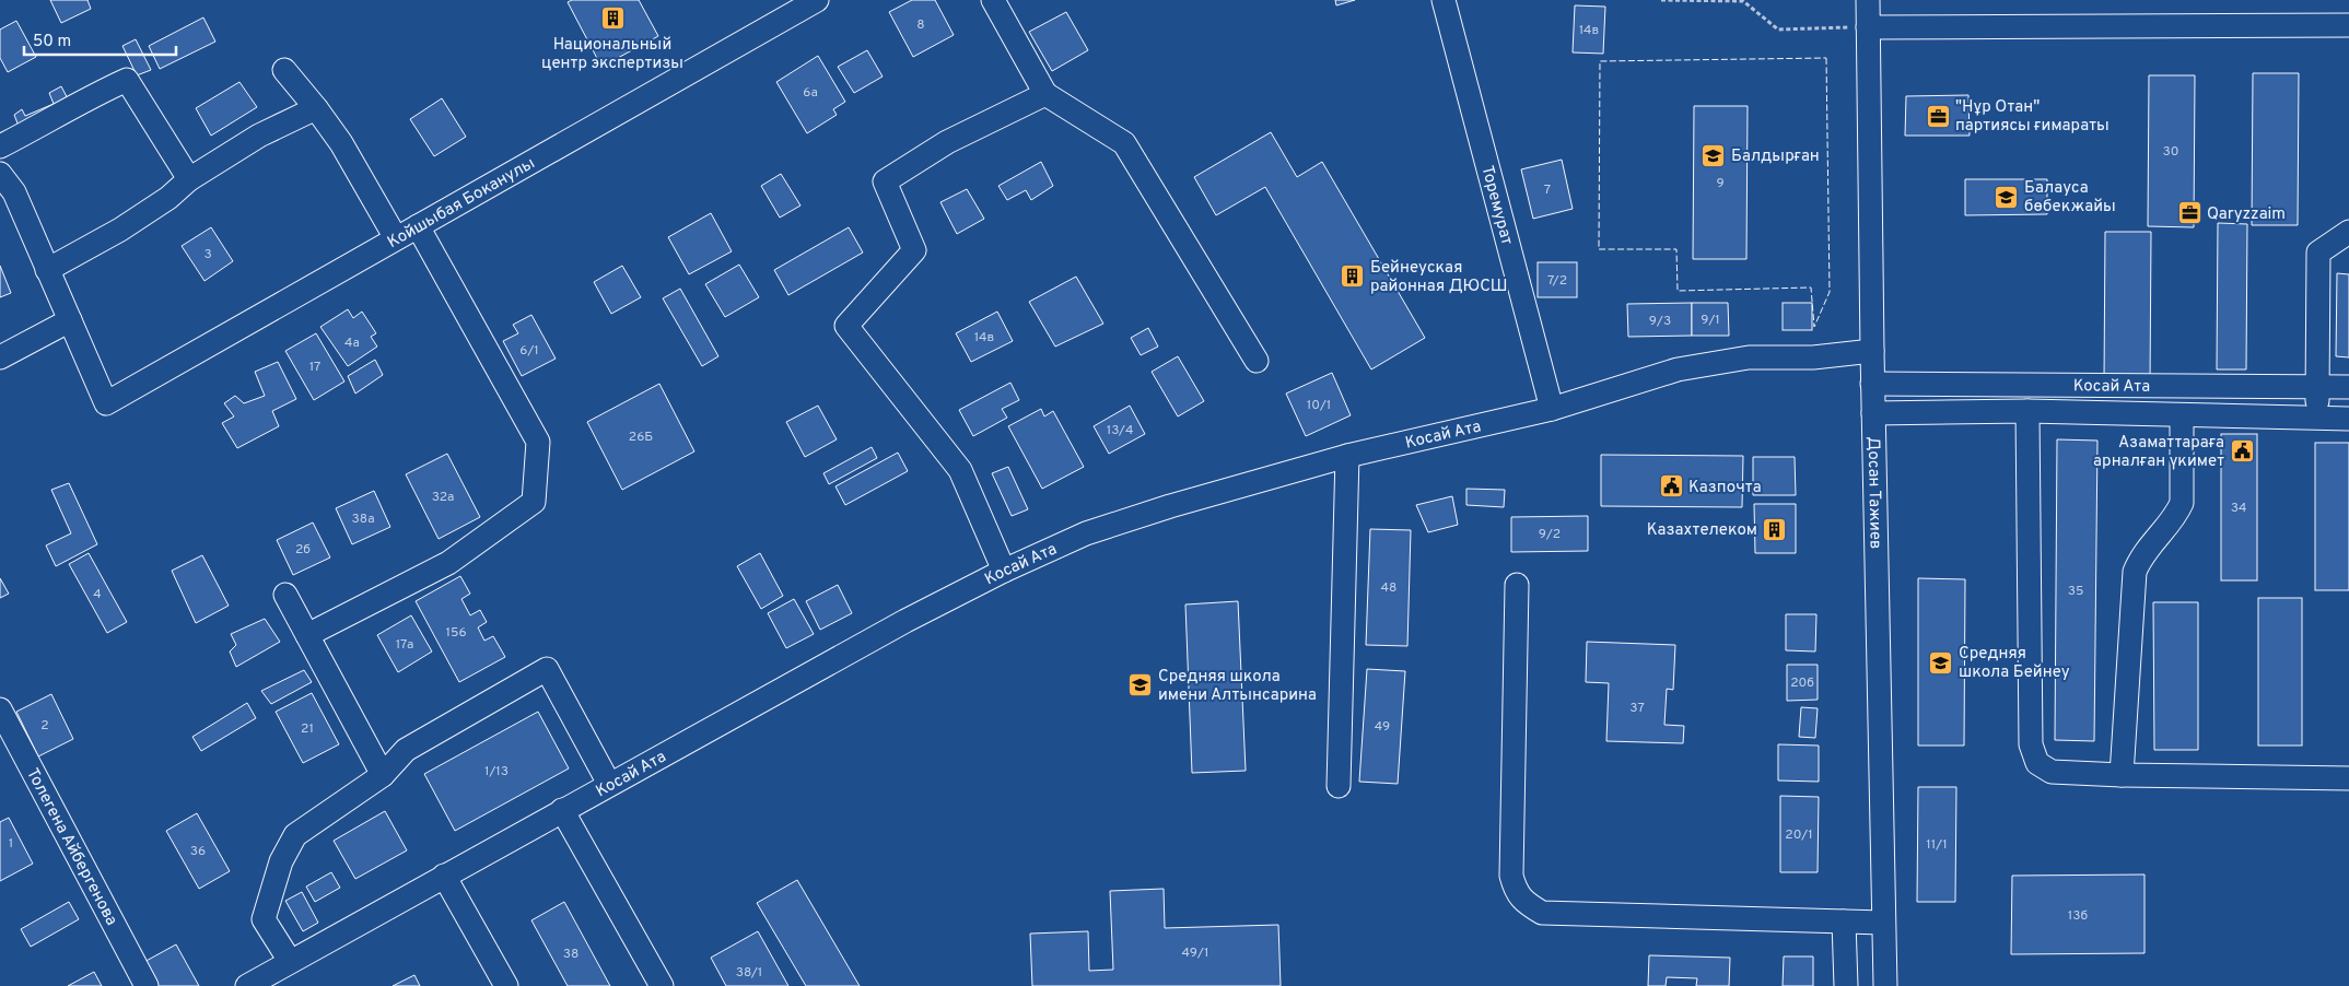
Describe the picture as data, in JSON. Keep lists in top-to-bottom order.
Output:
{
  "streets": {
    "street": [
      "Койшыбая Боканулы",
      "Торемурат",
      "Косай Ата",
      "Досан Тажиев",
      "Толегена Айбергенова"
    ]
  },
  "crossings": [
    ["Торемурат", "Косай Ата"],
    ["Косай Ата", "Досан Тажиев"]
  ],
  "places": {
    "building": ["Национальный центр экспертизы", "Бейнеуская районная ДЮСШ", "Казахтелеком"],
    "office": ["\"Нұр Отан\" партиясы ғимараты", "Qaryzzaim"],
    "school or university": [
      "Балдырған",
      "Балауса бөбекжайы",
      "Средняя школа Бейнеу",
      "Средняя школа имени Алтынсарина"
    ],
    "public building": ["Азаматтараға арналған үкимет", "Казпочта"]
  },
  "house_numbers": [
    "8",
    "14в",
    "6а",
    "30",
    "9",
    "7",
    "3",
    "7/2",
    "9/1",
    "9/3",
    "14в",
    "4а",
    "6/1",
    "17",
    "10/1",
    "13/4",
    "26Б",
    "32а",
    "34",
    "38а",
    "9/2",
    "2б",
    "48",
    "35",
    "4",
    "156",
    "17а",
    "20б",
    "37",
    "2",
    "49",
    "21",
    "1/13",
    "20/1",
    "1",
    "11/1",
    "36",
    "13б",
    "49/1",
    "38",
    "38/1"
  ],
  "scale_bar": "50 m"
}
